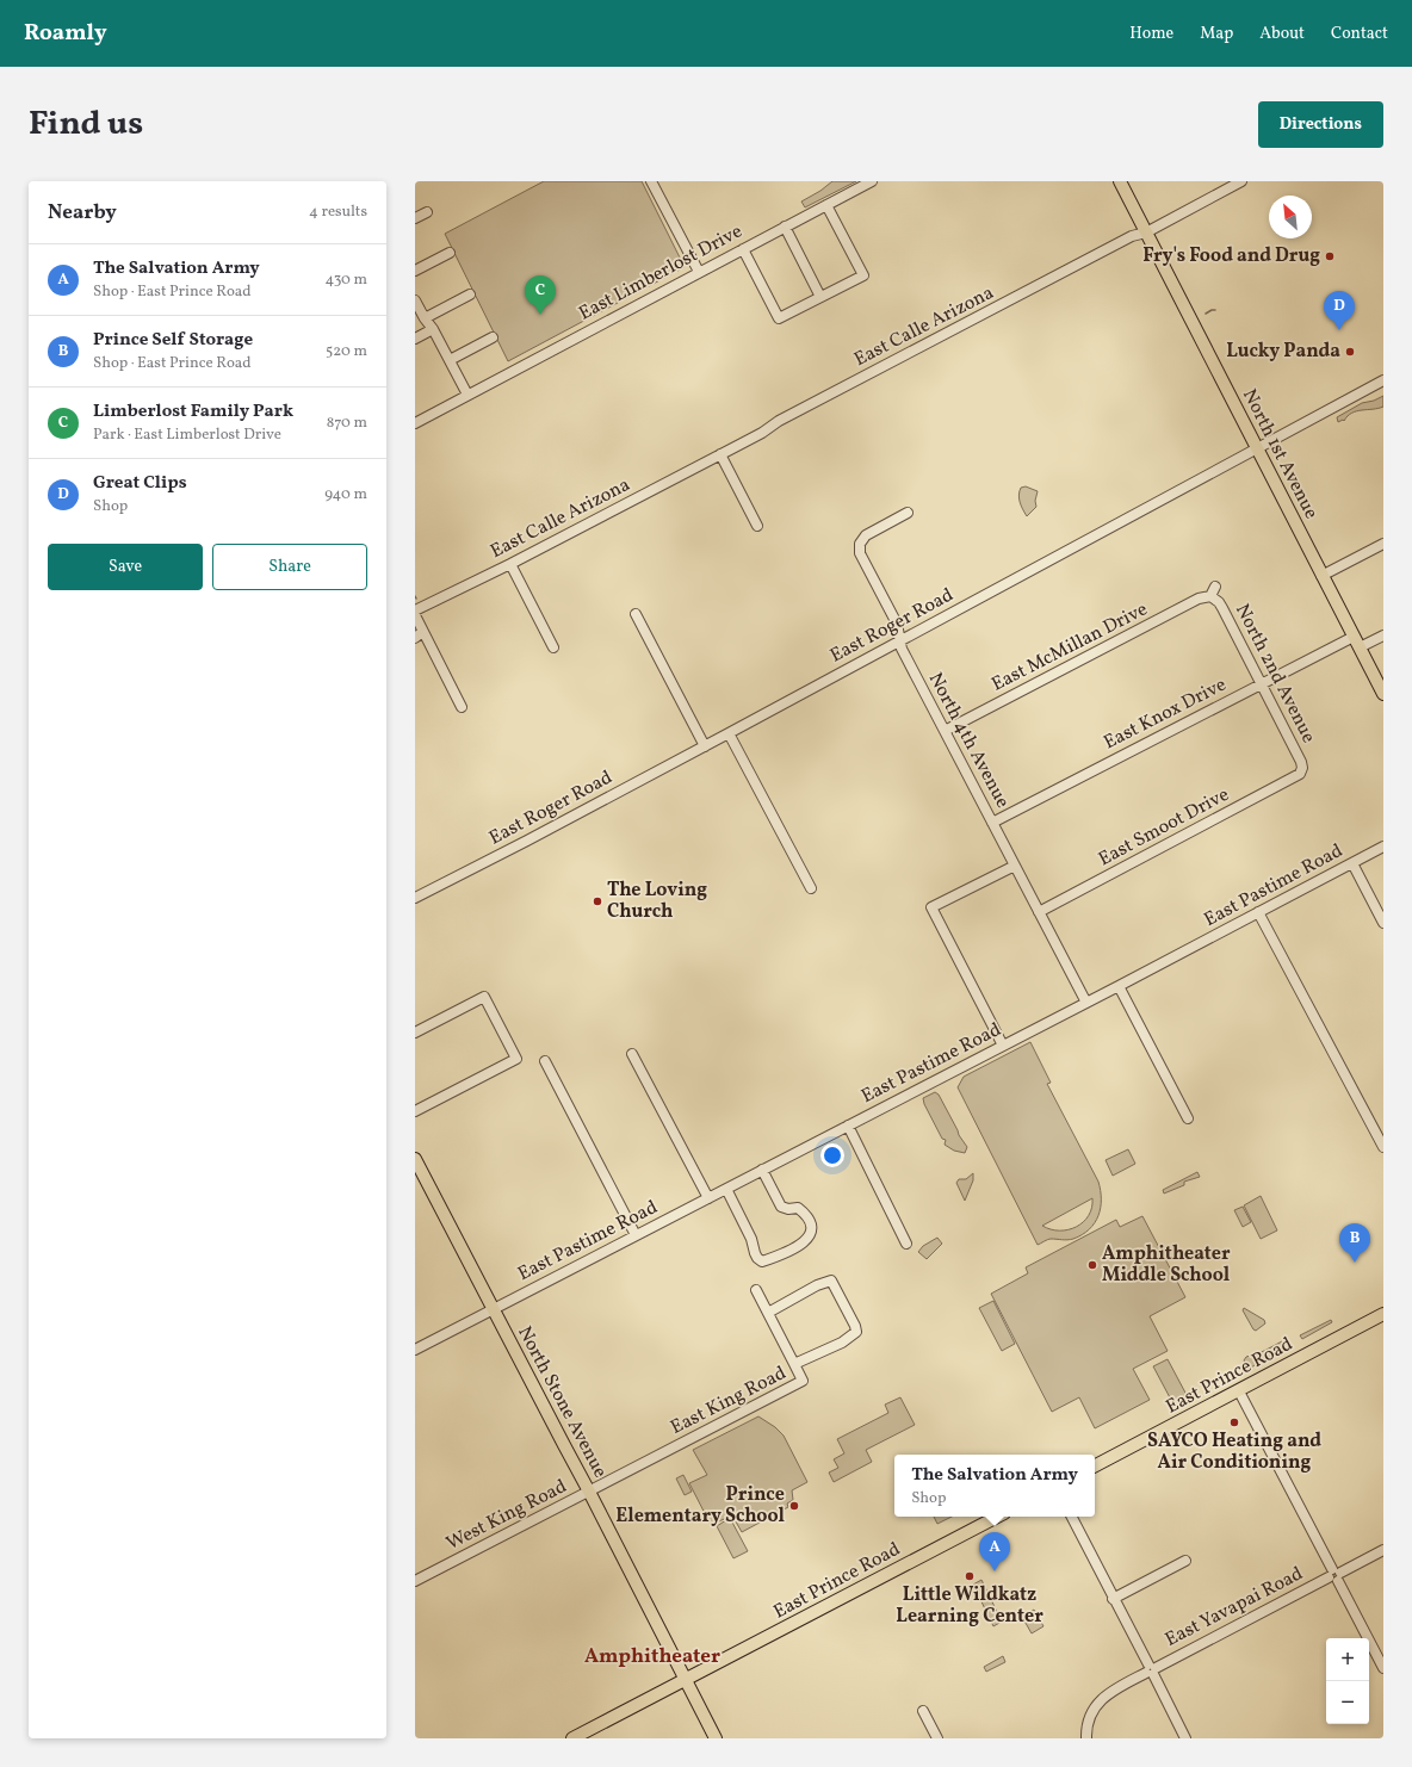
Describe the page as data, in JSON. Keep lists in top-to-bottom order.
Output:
{
  "streets": {
    "main road": ["North 1st Avenue", "East Prince Road", "North Stone Avenue"],
    "street": [
      "East Limberlost Drive",
      "East Calle Arizona",
      "East Roger Road",
      "East McMillan Drive",
      "North 2nd Avenue",
      "East Knox Drive",
      "North 4th Avenue",
      "East Smoot Drive",
      "East Pastime Road",
      "East King Road",
      "West King Road",
      "East Yavapai Road"
    ]
  },
  "crossings": [
    ["East Calle Arizona", "North 1st Avenue"],
    ["North 1st Avenue", "East Roger Road"],
    ["North 1st Avenue", "East Knox Drive"],
    ["East Roger Road", "North 4th Avenue"],
    ["East McMillan Drive", "North 2nd Avenue"],
    ["East McMillan Drive", "North 4th Avenue"],
    ["North 2nd Avenue", "East Knox Drive"],
    ["North 2nd Avenue", "East Smoot Drive"],
    ["East Knox Drive", "North 4th Avenue"],
    ["North 4th Avenue", "East Smoot Drive"],
    ["North 4th Avenue", "East Pastime Road"],
    ["East Pastime Road", "North Stone Avenue"],
    ["East Prince Road", "North Stone Avenue"],
    ["East King Road", "North Stone Avenue"],
    ["East King Road", "West King Road"],
    ["North Stone Avenue", "West King Road"]
  ],
  "districts": ["Amphitheater"],
  "places": [
    "Fry's Food and Drug",
    "Lucky Panda",
    "The Loving Church",
    "Amphitheater Middle School",
    "SAYCO Heating and Air Conditioning",
    "Prince Elementary School",
    "Little Wildkatz Learning Center"
  ],
  "north": "top left",
  "page": {
    "header": "Roamly",
    "nav": [
      "Home",
      "Map",
      "About",
      "Contact"
    ],
    "title": "Find us",
    "buttons": [
      "Directions",
      ["Save", "Share"]
    ],
    "heading": ["Nearby", "4 results"],
    "list": [
      {
        "mark": "A",
        "name": "The Salvation Army",
        "note": "Shop · East Prince Road",
        "value": "430 m"
      },
      {
        "mark": "B",
        "name": "Prince Self Storage",
        "note": "Shop · East Prince Road",
        "value": "520 m"
      },
      {
        "mark": "C",
        "name": "Limberlost Family Park",
        "note": "Park · East Limberlost Drive",
        "value": "870 m"
      },
      {
        "mark": "D",
        "name": "Great Clips",
        "note": "Shop",
        "value": "940 m"
      }
    ],
    "pins": [
      "C",
      "D",
      "B",
      "A"
    ],
    "popup": ["The Salvation Army", "Shop"],
    "map_buttons": ["+", "−"]
  }
}
